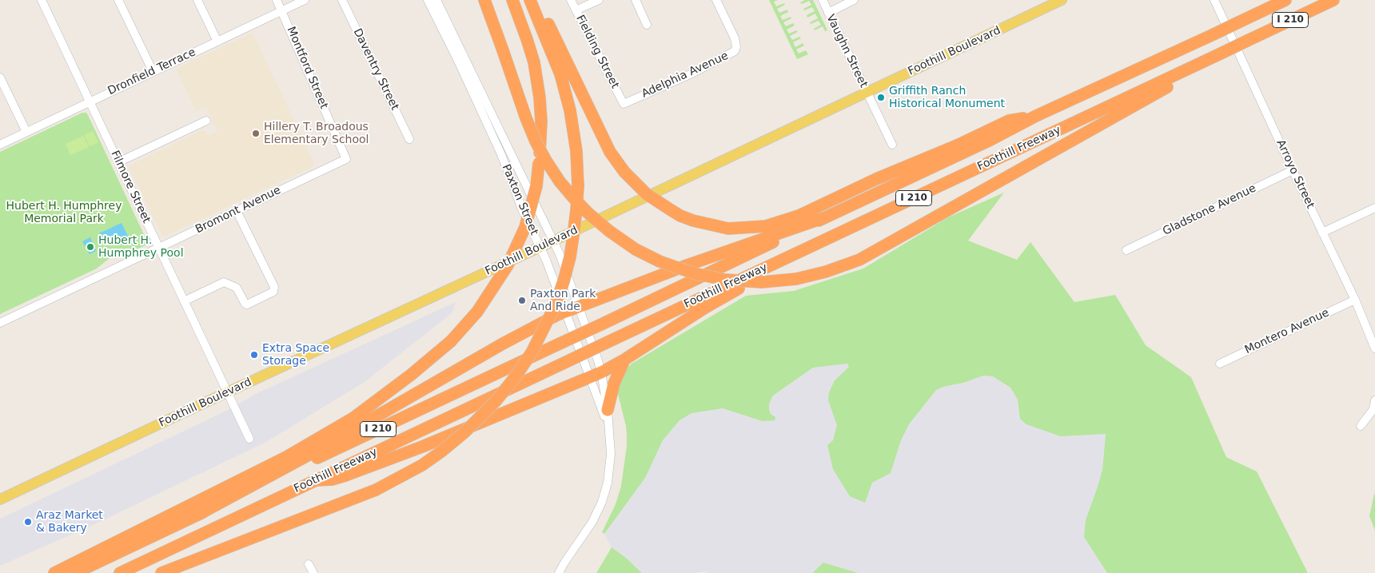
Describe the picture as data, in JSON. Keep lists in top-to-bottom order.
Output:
{
  "streets": {
    "highway": ["I 210", "Foothill Freeway"],
    "main road": ["Foothill Boulevard"],
    "street": [
      "Vaughn Street",
      "Fielding Street",
      "Montford Street",
      "Daventry Street",
      "Dronfield Terrace",
      "Adelphia Avenue",
      "Arroyo Street",
      "Filmore Street",
      "Paxton Street",
      "Bromont Avenue",
      "Gladstone Avenue",
      "Montero Avenue"
    ]
  },
  "crossings": [
    ["Vaughn Street", "Foothill Boulevard"],
    ["Foothill Boulevard", "Filmore Street"],
    ["Foothill Boulevard", "Paxton Street"],
    ["Fielding Street", "Adelphia Avenue"],
    ["Montford Street", "Dronfield Terrace"],
    ["Montford Street", "Bromont Avenue"],
    ["Dronfield Terrace", "Filmore Street"],
    ["Arroyo Street", "Gladstone Avenue"],
    ["Arroyo Street", "Montero Avenue"],
    ["Filmore Street", "Bromont Avenue"]
  ],
  "parks": ["Hubert H. Humphrey Memorial Park"],
  "places": [
    "Griffith Ranch Historical Monument",
    "Hillery T. Broadous Elementary School",
    "Hubert H. Humphrey Pool",
    "Paxton Park And Ride",
    "Extra Space Storage",
    "Araz Market & Bakery"
  ]
}
